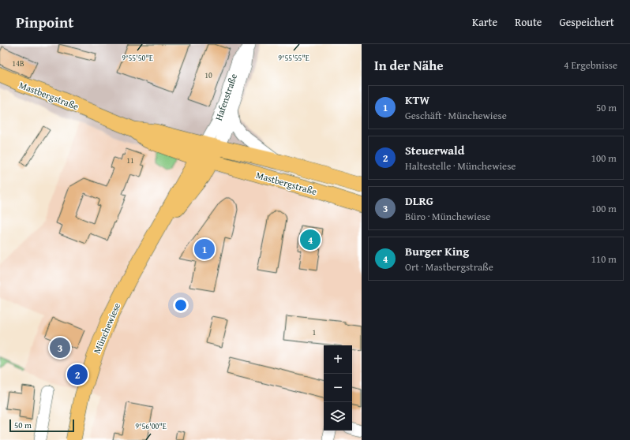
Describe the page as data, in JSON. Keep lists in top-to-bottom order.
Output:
{
  "streets": {
    "main road": ["Mastbergstraße", "Münchewiese"],
    "street": ["Hafenstraße"]
  },
  "crossings": [
    ["Mastbergstraße", "Hafenstraße"],
    ["Mastbergstraße", "Münchewiese"]
  ],
  "house_numbers": [
    "14B",
    "10",
    "11",
    "1"
  ],
  "scale_bar": "50 m",
  "page": {
    "header": "Pinpoint",
    "nav": ["Karte", "Route", "Gespeichert"],
    "heading": ["In der Nähe", "4 Ergebnisse"],
    "list": [
      {
        "mark": "1",
        "name": "KTW",
        "note": "Geschäft · Münchewiese",
        "value": "50 m"
      },
      {
        "mark": "2",
        "name": "Steuerwald",
        "note": "Haltestelle · Münchewiese",
        "value": "100 m"
      },
      {
        "mark": "3",
        "name": "DLRG",
        "note": "Büro · Münchewiese",
        "value": "100 m"
      },
      {
        "mark": "4",
        "name": "Burger King",
        "note": "Ort · Mastbergstraße",
        "value": "110 m"
      }
    ],
    "pins": [
      "4",
      "1",
      "3",
      "2"
    ],
    "map_buttons": ["+", "−"],
    "scale": "50 m"
  },
  "coordinates": ["9°55'50\"E", "9°55'55\"E", "9°56'00\"E"]
}
